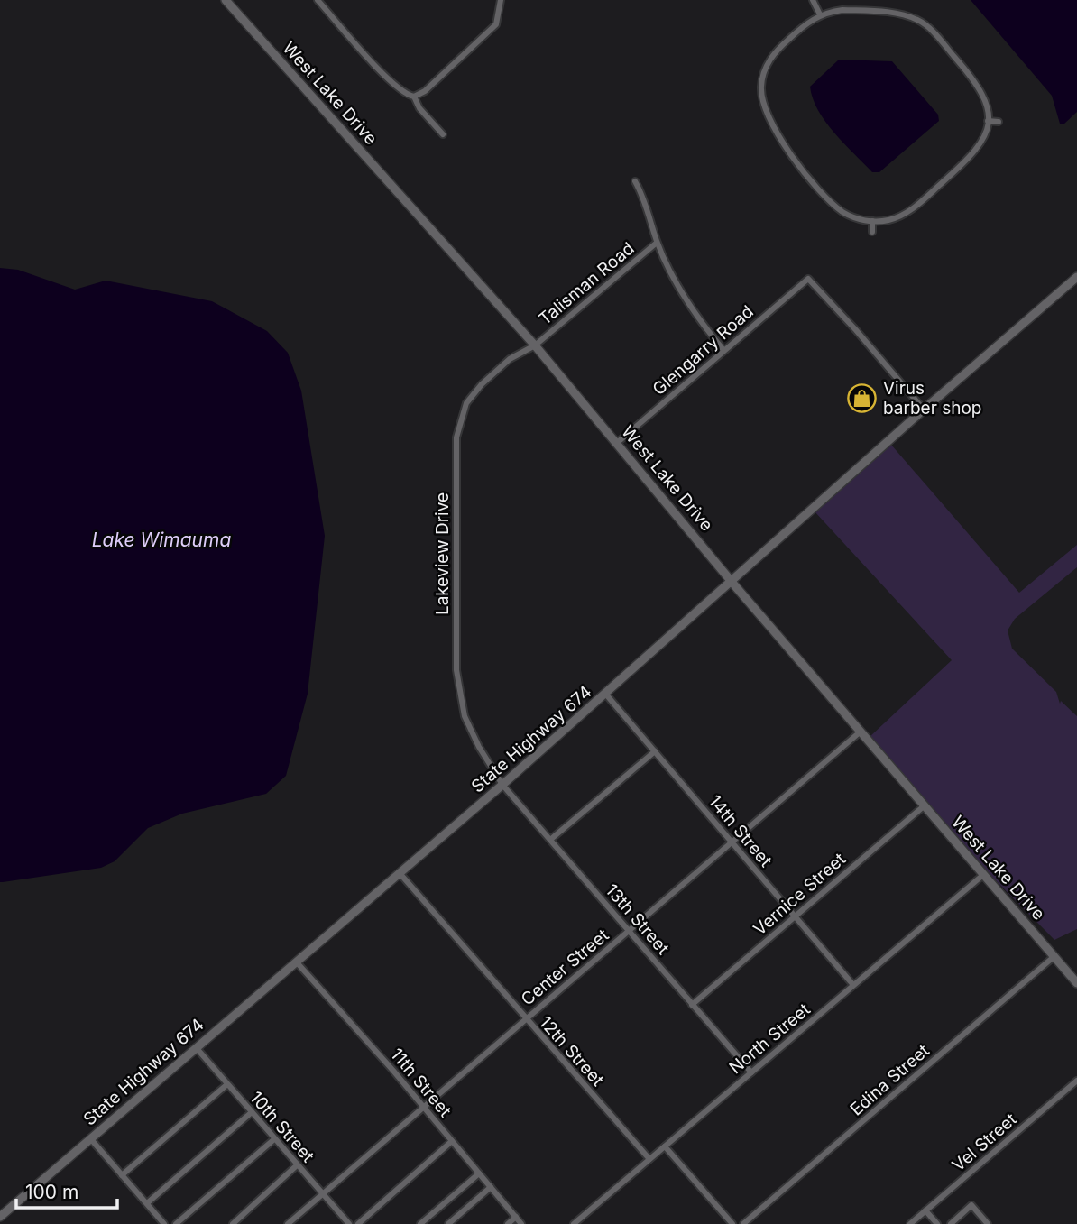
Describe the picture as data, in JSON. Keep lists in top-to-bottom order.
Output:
{
  "streets": {
    "main road": ["West Lake Drive", "State Highway 674"],
    "street": [
      "Talisman Road",
      "Glengarry Road",
      "Lakeview Drive",
      "14th Street",
      "Vernice Street",
      "13th Street",
      "Center Street",
      "North Street",
      "12th Street",
      "Edina Street",
      "11th Street",
      "10th Street",
      "Vel Street"
    ]
  },
  "crossings": [
    ["West Lake Drive", "Talisman Road"],
    ["West Lake Drive", "Glengarry Road"],
    ["West Lake Drive", "Lakeview Drive"],
    ["West Lake Drive", "State Highway 674"],
    ["West Lake Drive", "Vernice Street"],
    ["West Lake Drive", "Center Street"],
    ["West Lake Drive", "North Street"],
    ["West Lake Drive", "Edina Street"],
    ["Talisman Road", "Lakeview Drive"],
    ["Glengarry Road", "State Highway 674"],
    ["Lakeview Drive", "State Highway 674"],
    ["Lakeview Drive", "13th Street"],
    ["State Highway 674", "14th Street"],
    ["State Highway 674", "13th Street"],
    ["State Highway 674", "12th Street"],
    ["State Highway 674", "11th Street"],
    ["State Highway 674", "10th Street"],
    ["14th Street", "Vernice Street"],
    ["14th Street", "Center Street"],
    ["14th Street", "North Street"],
    ["Vernice Street", "13th Street"],
    ["13th Street", "Center Street"],
    ["13th Street", "North Street"],
    ["Center Street", "12th Street"],
    ["Center Street", "11th Street"],
    ["Center Street", "10th Street"],
    ["North Street", "12th Street"]
  ],
  "water": ["Lake Wimauma"],
  "places": {
    "shop": ["Virus barber shop"]
  },
  "scale_bar": "100 m"
}
